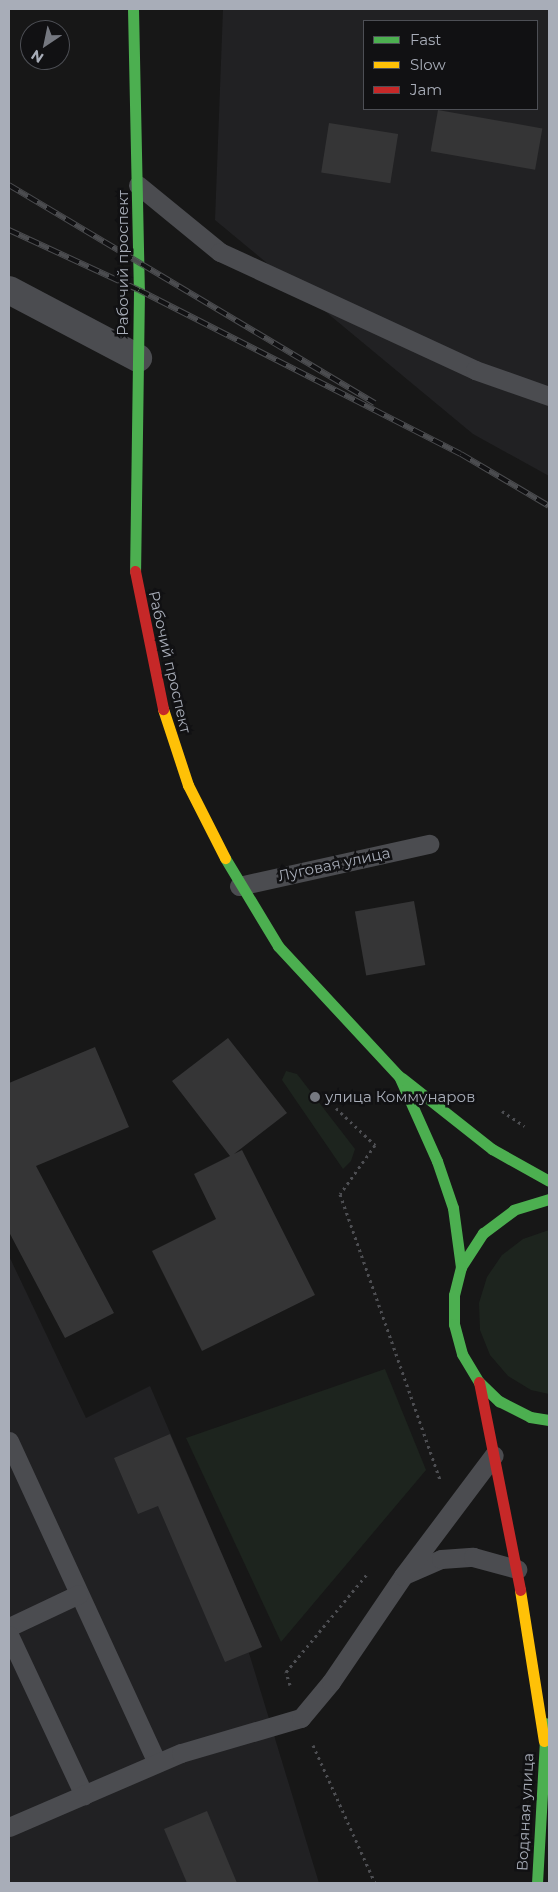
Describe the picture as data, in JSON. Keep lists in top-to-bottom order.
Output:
{
  "streets": {
    "street": ["Рабочий проспект", "Водяная улица"],
    "lane": ["Луговая улица"]
  },
  "crossings": [
    ["Рабочий проспект", "Луговая улица"]
  ],
  "places": ["улица Коммунаров"],
  "legend": ["Fast", "Slow", "Jam"],
  "north": "bottom left"
}
